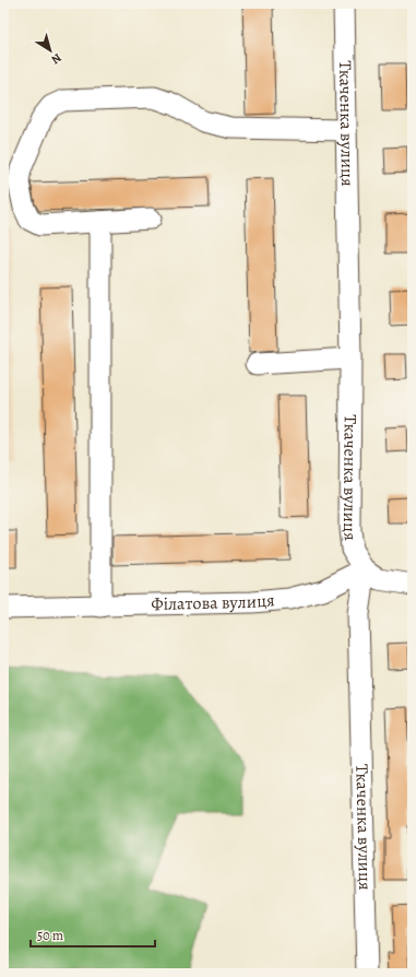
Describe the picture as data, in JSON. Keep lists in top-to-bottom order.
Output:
{
  "streets": {
    "street": ["Ткаченка вулиця", "Філатова вулиця"]
  },
  "crossings": [
    ["Ткаченка вулиця", "Філатова вулиця"]
  ],
  "scale_bar": "50 m",
  "north": "bottom right"
}
